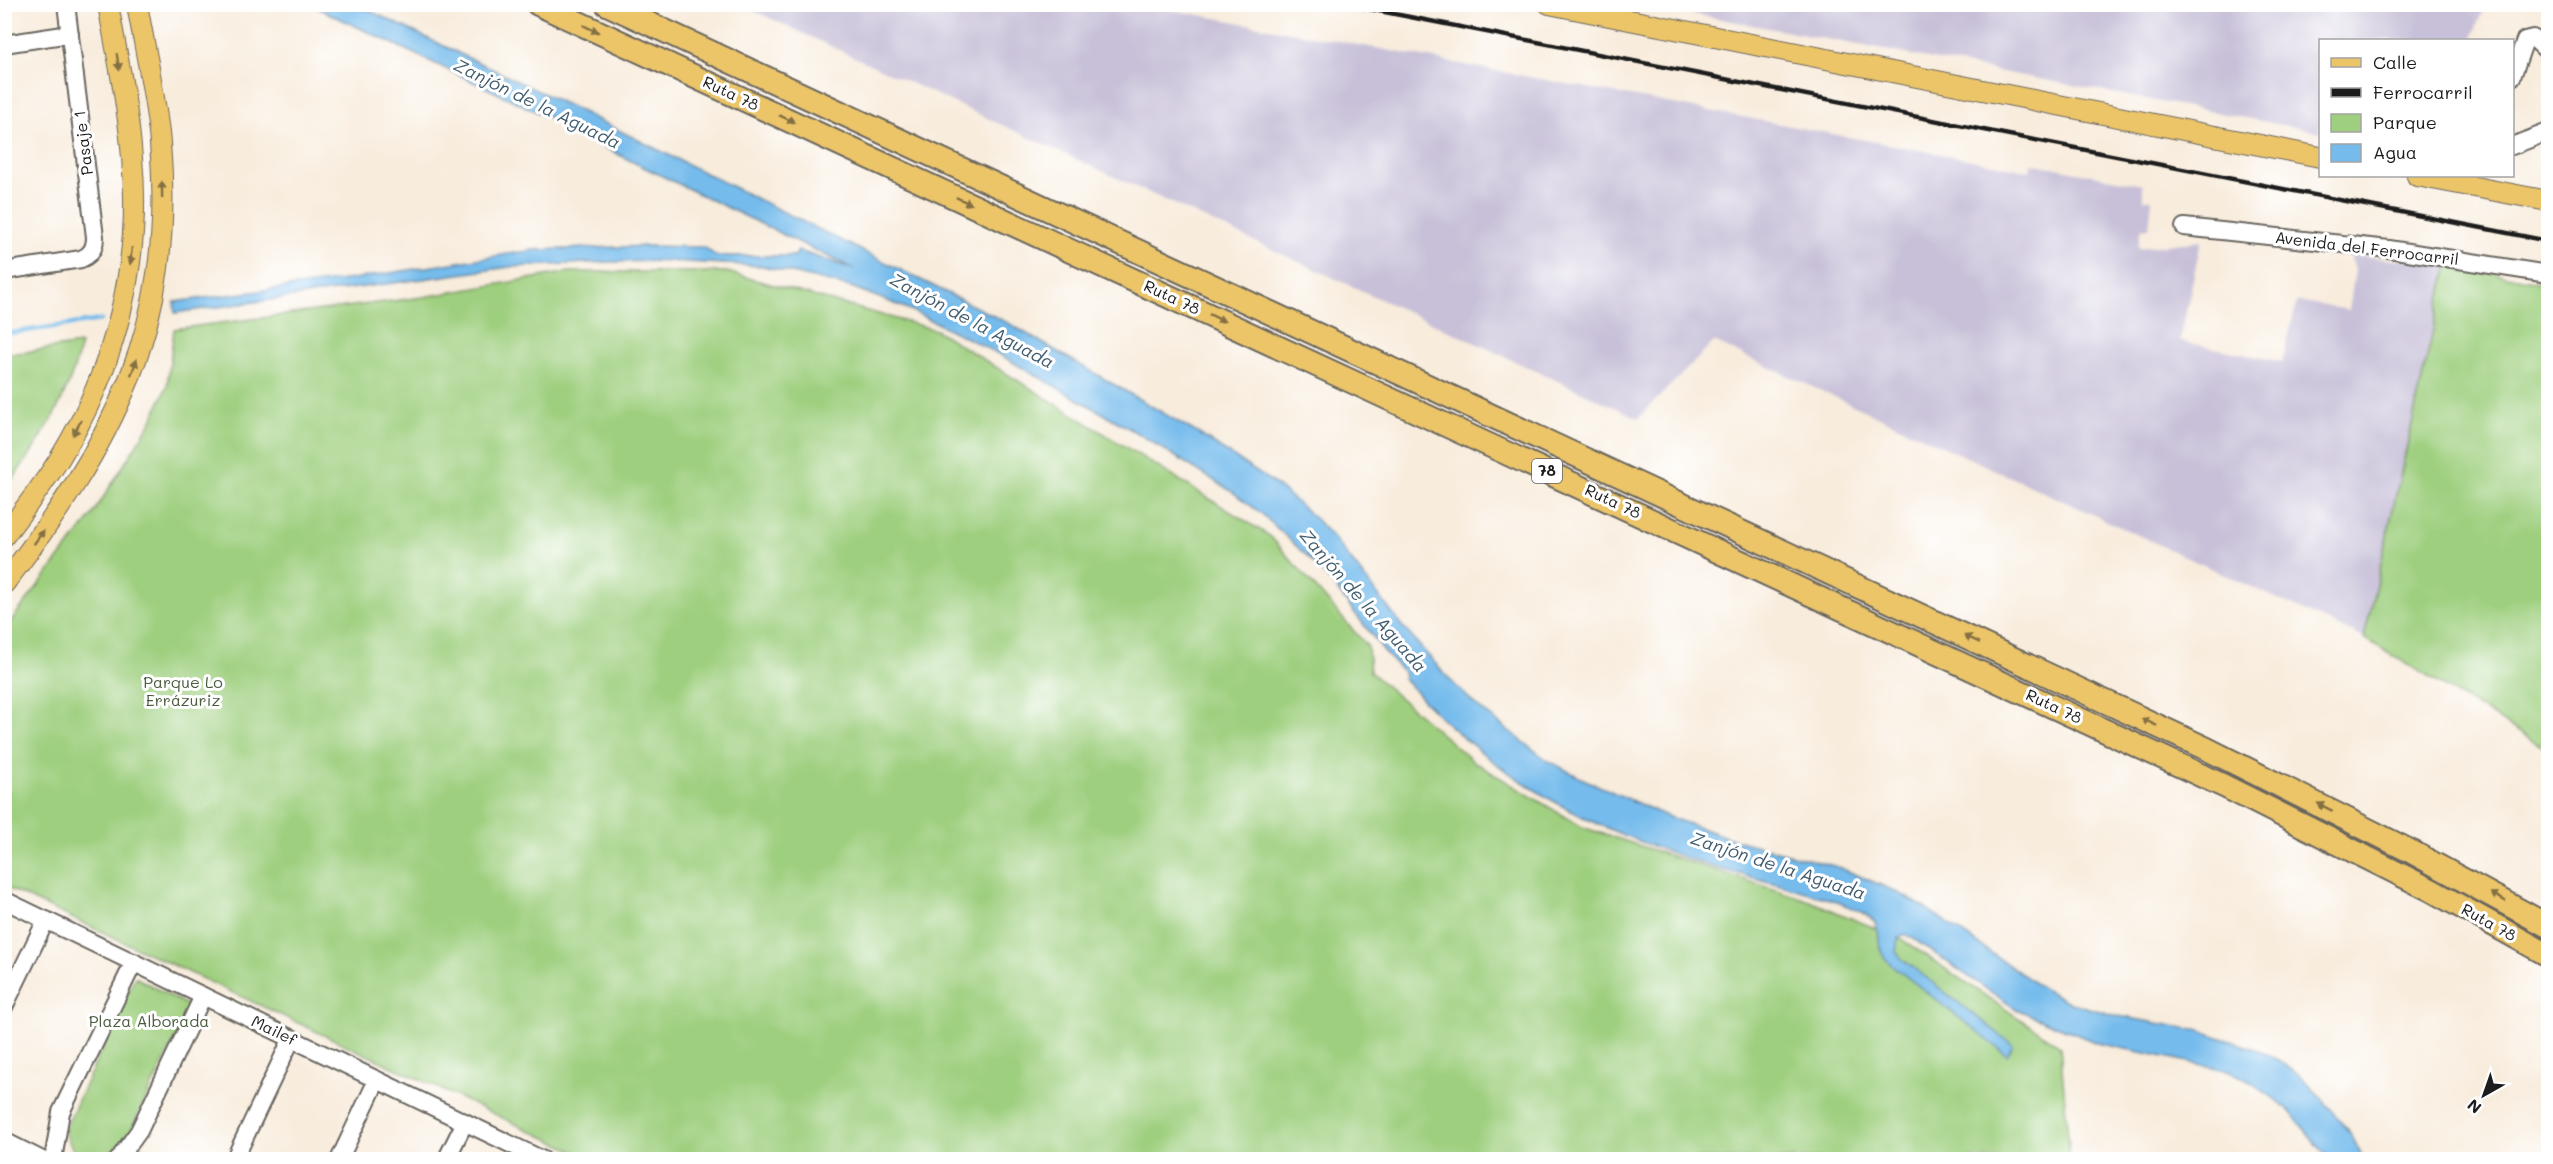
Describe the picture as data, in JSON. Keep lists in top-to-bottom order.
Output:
{
  "streets": {
    "highway": ["Ruta 78", "78"],
    "street": ["Pasaje 1", "Avenida del Ferrocarril", "Mailef"]
  },
  "water": ["Zanjón de la Aguada"],
  "parks": ["Parque Lo Errázuriz", "Plaza Alborada"],
  "legend": [
    "Calle",
    "Ferrocarril",
    "Parque",
    "Agua"
  ],
  "north": "bottom left"
}
